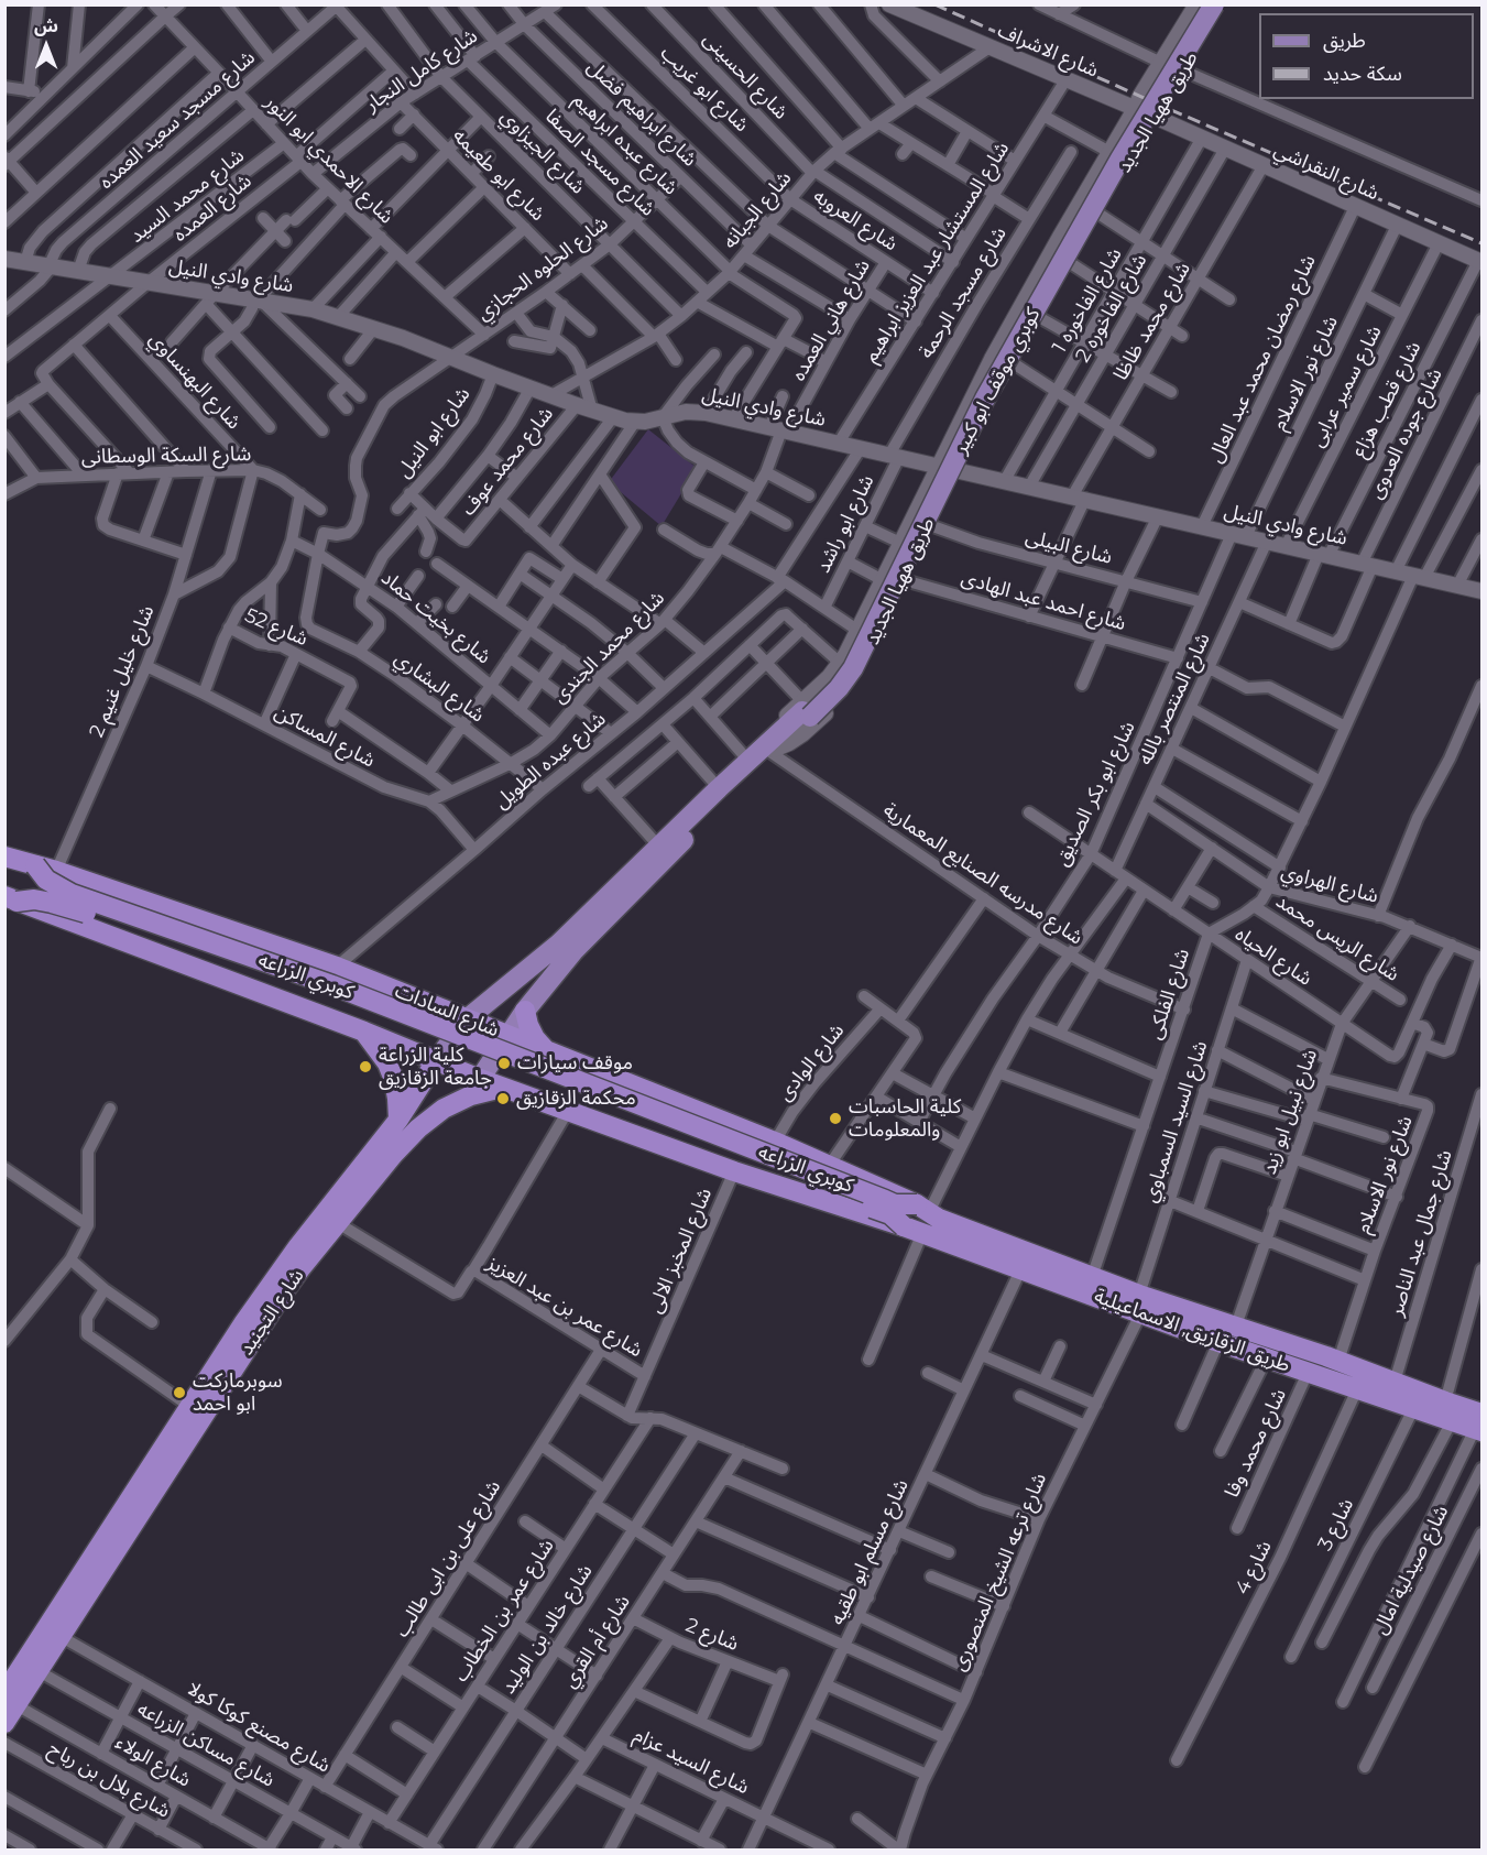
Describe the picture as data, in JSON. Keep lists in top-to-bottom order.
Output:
{
  "streets": {
    "highway": [
      "كوبري الزراعه",
      "شارع السادات",
      "شارع التجنيد",
      "طريق الزقازيق, الاسماعيلية"
    ],
    "main road": ["طريق ههيا الجديد", "كوبري موقف ابو كبير"],
    "street": [
      "شارع الاشراف",
      "شارع كامل النجار",
      "شارع الحسينى",
      "شارع ابو غريب",
      "شارع ابراهيم فضل",
      "شارع مسجد سعيد العمده",
      "شارع عبده ابراهيم",
      "شارع الجيزاوي",
      "شارع الاحمدي ابو النور",
      "شارع مسجد الصفا",
      "شارع النقراشي",
      "شارع ابو طعيمه",
      "شارع محمد السيد",
      "شارع العمده",
      "شارع الجبانه",
      "شارع العروبه",
      "شارع المستشار عبد العزيز ابراهيم",
      "شارع الحلوه الحجازي",
      "شارع وادي النيل",
      "شارع مسجد الرحمة",
      "شارع الفاخوره 1",
      "شارع الفاخوره 2",
      "شارع هاني العمده",
      "شارع محمد ظاظا",
      "شارع رمضان محمد عبد العال",
      "شارع نور الاسلام",
      "شارع البهنساوي",
      "شارع سمير عرابى",
      "شارع قطب هزاع",
      "شارع ابو النيل",
      "شارع جوده العدوى",
      "شارع السكة الوسطانى",
      "شارع محمد عوف",
      "شارع ابو راشد",
      "شارع البيلى",
      "شارع احمد عبد الهادى",
      "شارع بخيت حماد",
      "شارع 52",
      "شارع محمد الجندى",
      "شارع خليل غنيم 2",
      "شارع البشاري",
      "شارع المنتصر بالله",
      "شارع المساكن",
      "شارع عبده الطويل",
      "شارع ابو بكر الصديق",
      "شارع مدرسه الصنايع المعمارية",
      "شارع الهراوي",
      "شارع الريس محمد",
      "شارع الحياه",
      "شارع الفلكى",
      "شارع الوادى",
      "شارع نبيل ابو زيد",
      "شارع السيد السمباوي",
      "شارع جمال عبد الناصر",
      "شارع المخبز الالى",
      "شارع عمر بن عبد العزيز",
      "شارع محمد وفا",
      "شارع 3",
      "شارع مسلم ابو طقيه",
      "شارع على بن ابى طالب",
      "شارع 4",
      "شارع صيدلية امال",
      "شارع ترعه الشيخ المنصورى",
      "شارع عمر بن الخطاب",
      "شارع خالد بن الوليد",
      "شارع 2",
      "شارع أم القري",
      "شارع مصنع كوكا كولا",
      "شارع مساكن الزراعه",
      "شارع الولاء",
      "شارع السيد عزام",
      "شارع بلال بن رباح"
    ]
  },
  "crossings": [
    ["شارع الاشراف", "طريق ههيا الجديد"],
    ["شارع الاشراف", "شارع النقراشي"],
    ["شارع الاشراف", "شارع الجبانه"],
    ["شارع الاشراف", "شارع المستشار عبد العزيز ابراهيم"],
    ["شارع كامل النجار", "شارع ابراهيم فضل"],
    ["شارع كامل النجار", "شارع عبده ابراهيم"],
    ["شارع كامل النجار", "شارع الجيزاوي"],
    ["شارع كامل النجار", "شارع الاحمدي ابو النور"],
    ["شارع كامل النجار", "شارع مسجد الصفا"],
    ["شارع كامل النجار", "شارع ابو طعيمه"],
    ["شارع الحسينى", "شارع الجبانه"],
    ["شارع الحسينى", "شارع المستشار عبد العزيز ابراهيم"],
    ["شارع ابو غريب", "شارع الجبانه"],
    ["شارع ابو غريب", "شارع العروبه"],
    ["طريق ههيا الجديد", "شارع النقراشي"],
    ["طريق ههيا الجديد", "شارع وادي النيل"],
    ["طريق ههيا الجديد", "كوبري موقف ابو كبير"],
    ["طريق ههيا الجديد", "شارع البيلى"],
    ["طريق ههيا الجديد", "شارع احمد عبد الهادى"],
    ["طريق ههيا الجديد", "شارع مدرسه الصنايع المعمارية"],
    ["طريق ههيا الجديد", "شارع السادات"],
    ["طريق ههيا الجديد", "شارع التجنيد"],
    ["شارع ابراهيم فضل", "شارع الجبانه"],
    ["شارع ابراهيم فضل", "شارع الحلوه الحجازي"],
    ["شارع ابراهيم فضل", "شارع هاني العمده"],
    ["شارع مسجد سعيد العمده", "شارع الاحمدي ابو النور"],
    ["شارع مسجد سعيد العمده", "شارع وادي النيل"],
    ["شارع عبده ابراهيم", "شارع الجبانه"],
    ["شارع عبده ابراهيم", "شارع الحلوه الحجازي"],
    ["شارع الجيزاوي", "شارع الجبانه"],
    ["شارع الجيزاوي", "شارع الحلوه الحجازي"],
    ["شارع الاحمدي ابو النور", "شارع محمد السيد"],
    ["شارع الاحمدي ابو النور", "شارع العمده"],
    ["شارع الاحمدي ابو النور", "شارع الحلوه الحجازي"],
    ["شارع مسجد الصفا", "شارع الجبانه"],
    ["شارع مسجد الصفا", "شارع الحلوه الحجازي"],
    ["شارع النقراشي", "شارع الفاخوره 1"],
    ["شارع النقراشي", "شارع الفاخوره 2"],
    ["شارع النقراشي", "شارع محمد ظاظا"],
    ["شارع النقراشي", "شارع رمضان محمد عبد العال"],
    ["شارع النقراشي", "شارع نور الاسلام"],
    ["شارع النقراشي", "شارع سمير عرابى"],
    ["شارع النقراشي", "شارع قطب هزاع"],
    ["شارع ابو طعيمه", "شارع الحلوه الحجازي"],
    ["شارع محمد السيد", "شارع وادي النيل"],
    ["شارع العمده", "شارع وادي النيل"],
    ["شارع الجبانه", "شارع العروبه"],
    ["شارع الجبانه", "شارع وادي النيل"],
    ["شارع العروبه", "شارع المستشار عبد العزيز ابراهيم"],
    ["شارع العروبه", "شارع هاني العمده"],
    ["شارع المستشار عبد العزيز ابراهيم", "شارع وادي النيل"],
    ["شارع الحلوه الحجازي", "شارع وادي النيل"],
    ["شارع الحلوه الحجازي", "شارع بخيت حماد"],
    ["شارع الحلوه الحجازي", "شارع البشاري"],
    ["شارع وادي النيل", "شارع مسجد الرحمة"],
    ["شارع وادي النيل", "شارع الفاخوره 1"],
    ["شارع وادي النيل", "شارع الفاخوره 2"],
    ["شارع وادي النيل", "شارع هاني العمده"],
    ["شارع وادي النيل", "شارع محمد ظاظا"],
    ["شارع وادي النيل", "شارع رمضان محمد عبد العال"],
    ["شارع وادي النيل", "شارع نور الاسلام"],
    ["شارع وادي النيل", "شارع سمير عرابى"],
    ["شارع وادي النيل", "شارع قطب هزاع"],
    ["شارع وادي النيل", "شارع ابو النيل"],
    ["شارع وادي النيل", "شارع جوده العدوى"],
    ["شارع وادي النيل", "شارع محمد عوف"],
    ["شارع وادي النيل", "شارع ابو راشد"],
    ["شارع وادي النيل", "شارع محمد الجندى"],
    ["شارع وادي النيل", "شارع المنتصر بالله"],
    ["شارع وادي النيل", "شارع عبده الطويل"],
    ["شارع وادي النيل", "شارع ابو بكر الصديق"],
    ["شارع وادي النيل", "شارع الفلكى"],
    ["شارع مسجد الرحمة", "شارع ابو راشد"],
    ["شارع هاني العمده", "شارع محمد الجندى"],
    ["شارع محمد ظاظا", "شارع البيلى"],
    ["شارع محمد ظاظا", "شارع احمد عبد الهادى"],
    ["شارع نور الاسلام", "شارع ابو بكر الصديق"],
    ["شارع نور الاسلام", "شارع نبيل ابو زيد"],
    ["شارع نور الاسلام", "طريق الزقازيق, الاسماعيلية"],
    ["شارع البهنساوي", "شارع السكة الوسطانى"],
    ["شارع البهنساوي", "شارع خليل غنيم 2"],
    ["كوبري موقف ابو كبير", "شارع مدرسه الصنايع المعمارية"],
    ["شارع قطب هزاع", "شارع جوده العدوى"],
    ["شارع السكة الوسطانى", "شارع خليل غنيم 2"],
    ["شارع البيلى", "شارع ابو بكر الصديق"],
    ["شارع احمد عبد الهادى", "شارع ابو بكر الصديق"],
    ["شارع بخيت حماد", "شارع محمد الجندى"],
    ["شارع بخيت حماد", "شارع البشاري"],
    ["شارع 52", "شارع محمد الجندى"],
    ["شارع محمد الجندى", "شارع البشاري"],
    ["شارع محمد الجندى", "شارع المساكن"],
    ["شارع خليل غنيم 2", "شارع المساكن"],
    ["شارع خليل غنيم 2", "شارع السادات"],
    ["شارع البشاري", "شارع عبده الطويل"],
    ["شارع المنتصر بالله", "شارع مدرسه الصنايع المعمارية"],
    ["شارع المنتصر بالله", "شارع الهراوي"],
    ["شارع المنتصر بالله", "شارع الحياه"],
    ["شارع المنتصر بالله", "كوبري الزراعه"],
    ["شارع المنتصر بالله", "شارع السادات"],
    ["شارع المنتصر بالله", "طريق الزقازيق, الاسماعيلية"],
    ["شارع المساكن", "شارع عبده الطويل"],
    ["شارع عبده الطويل", "شارع السادات"],
    ["شارع ابو بكر الصديق", "شارع مدرسه الصنايع المعمارية"],
    ["شارع ابو بكر الصديق", "شارع الحياه"],
    ["شارع مدرسه الصنايع المعمارية", "شارع الفلكى"],
    ["شارع الهراوي", "شارع الحياه"],
    ["شارع الهراوي", "شارع الفلكى"],
    ["شارع الهراوي", "شارع نبيل ابو زيد"],
    ["شارع الريس محمد", "شارع الفلكى"],
    ["شارع الريس محمد", "شارع نبيل ابو زيد"],
    ["شارع الحياه", "شارع الفلكى"],
    ["شارع الحياه", "شارع نبيل ابو زيد"],
    ["شارع الحياه", "شارع السيد السمباوي"],
    ["كوبري الزراعه", "شارع السادات"],
    ["كوبري الزراعه", "طريق الزقازيق, الاسماعيلية"],
    ["شارع الفلكى", "طريق الزقازيق, الاسماعيلية"],
    ["شارع السادات", "شارع الوادى"],
    ["شارع السادات", "طريق الزقازيق, الاسماعيلية"],
    ["شارع نبيل ابو زيد", "طريق الزقازيق, الاسماعيلية"],
    ["شارع السيد السمباوي", "طريق الزقازيق, الاسماعيلية"],
    ["شارع السيد السمباوي", "شارع ترعه الشيخ المنصورى"],
    ["شارع جمال عبد الناصر", "طريق الزقازيق, الاسماعيلية"],
    ["شارع جمال عبد الناصر", "شارع 4"],
    ["شارع المخبز الالى", "شارع عمر بن عبد العزيز"],
    ["شارع عمر بن عبد العزيز", "شارع التجنيد"],
    ["شارع عمر بن عبد العزيز", "شارع على بن ابى طالب"],
    ["شارع التجنيد", "شارع مصنع كوكا كولا"],
    ["شارع التجنيد", "شارع مساكن الزراعه"],
    ["شارع التجنيد", "شارع الولاء"],
    ["طريق الزقازيق, الاسماعيلية", "شارع محمد وفا"],
    ["طريق الزقازيق, الاسماعيلية", "شارع 3"],
    ["طريق الزقازيق, الاسماعيلية", "شارع مسلم ابو طقيه"],
    ["طريق الزقازيق, الاسماعيلية", "شارع 4"],
    ["طريق الزقازيق, الاسماعيلية", "شارع ترعه الشيخ المنصورى"],
    ["شارع مسلم ابو طقيه", "شارع السيد عزام"],
    ["شارع على بن ابى طالب", "شارع مصنع كوكا كولا"],
    ["شارع عمر بن الخطاب", "شارع مصنع كوكا كولا"],
    ["شارع خالد بن الوليد", "شارع مصنع كوكا كولا"],
    ["شارع 2", "شارع أم القري"]
  ],
  "places": [
    "موقف سيارات",
    "كلية الزراعة جامعة الزقازيق",
    "محكمة الزقازيق",
    "كلية الحاسبات والمعلومات",
    "سوبرماركت ابو احمد"
  ],
  "legend": ["طريق", "سكة حديد"],
  "north": "top"
}
